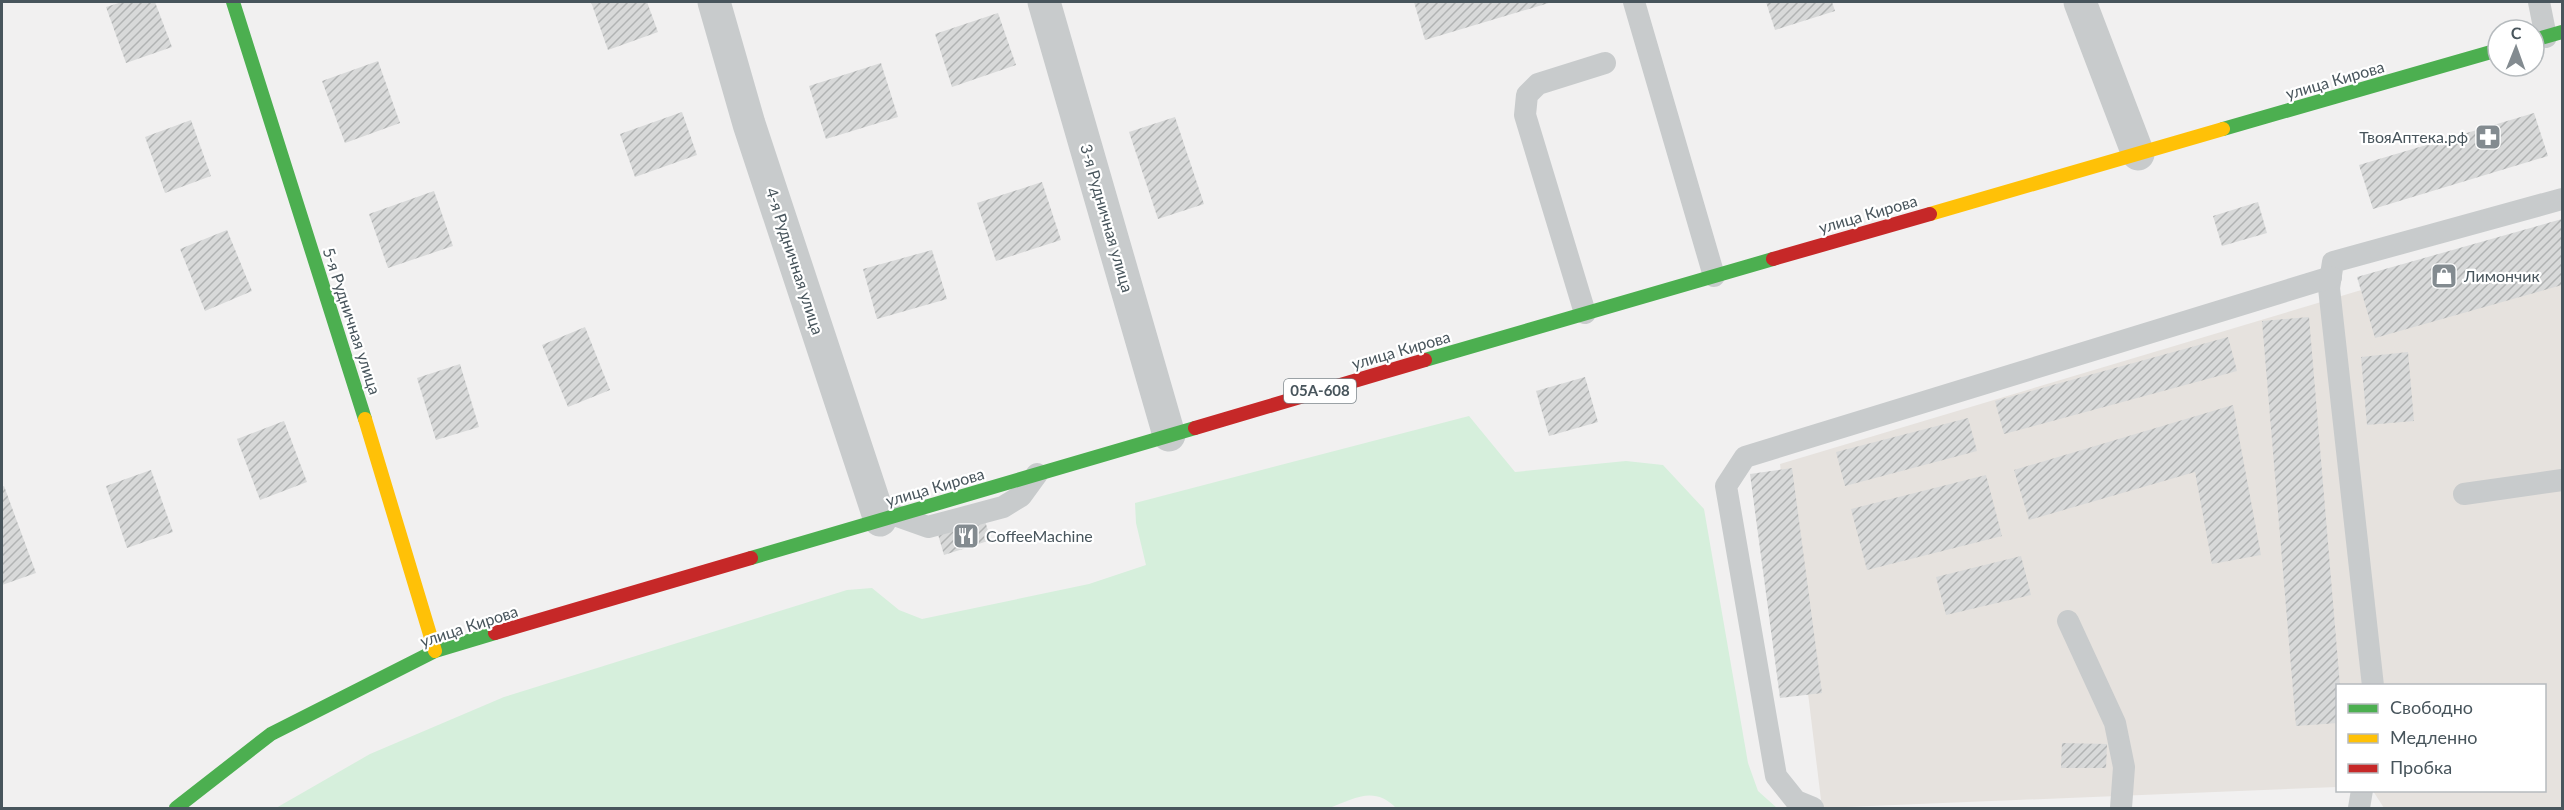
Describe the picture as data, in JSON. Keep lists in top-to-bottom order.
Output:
{
  "streets": {
    "main road": ["улица Кирова", "5-я Рудничная улица", "05А-608"],
    "street": ["3-я Рудничная улица", "4-я Рудничная улица"]
  },
  "crossings": [
    ["улица Кирова", "3-я Рудничная улица"],
    ["улица Кирова", "4-я Рудничная улица"],
    ["улица Кирова", "5-я Рудничная улица"]
  ],
  "places": {
    "pharmacy": ["ТвояАптека.рф"],
    "shop": ["Лимончик"],
    "restaurant": ["CoffeeMachine"]
  },
  "legend": ["Свободно", "Медленно", "Пробка"],
  "north": "top"
}
